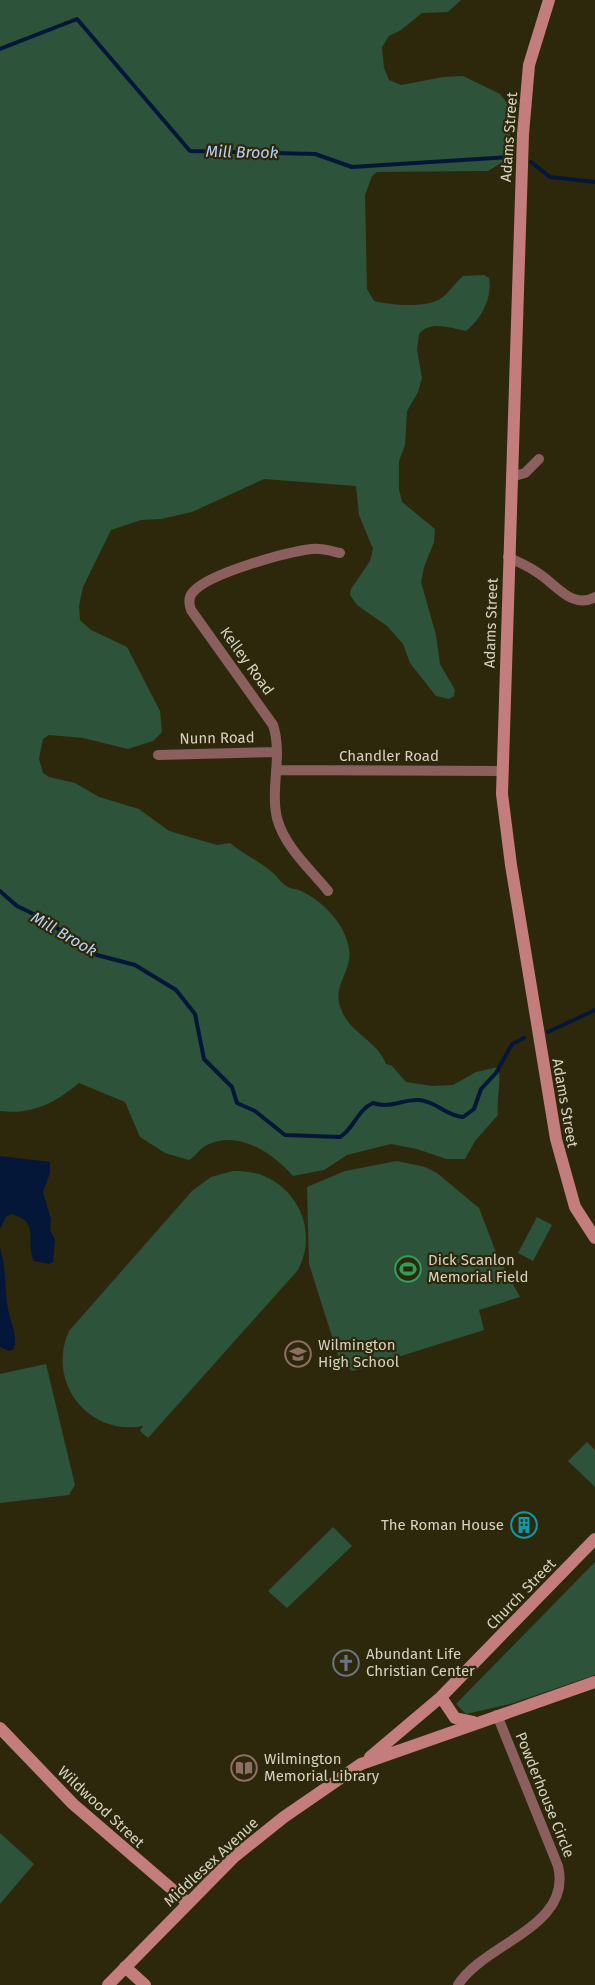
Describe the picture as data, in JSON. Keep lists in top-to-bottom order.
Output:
{
  "streets": {
    "street": [
      "Adams Street",
      "Kelley Road",
      "Nunn Road",
      "Chandler Road",
      "Church Street",
      "Powderhouse Circle",
      "Wildwood Street",
      "Middlesex Avenue"
    ]
  },
  "crossings": [
    ["Adams Street", "Chandler Road"],
    ["Kelley Road", "Nunn Road"],
    ["Kelley Road", "Chandler Road"],
    ["Church Street", "Middlesex Avenue"],
    ["Powderhouse Circle", "Middlesex Avenue"],
    ["Wildwood Street", "Middlesex Avenue"]
  ],
  "water": ["Mill Brook"],
  "places": {
    "sports": ["Dick Scanlon Memorial Field"],
    "school or university": ["Wilmington High School"],
    "building": ["The Roman House"],
    "church": ["Abundant Life Christian Center"],
    "library": ["Wilmington Memorial Library"]
  }
}
